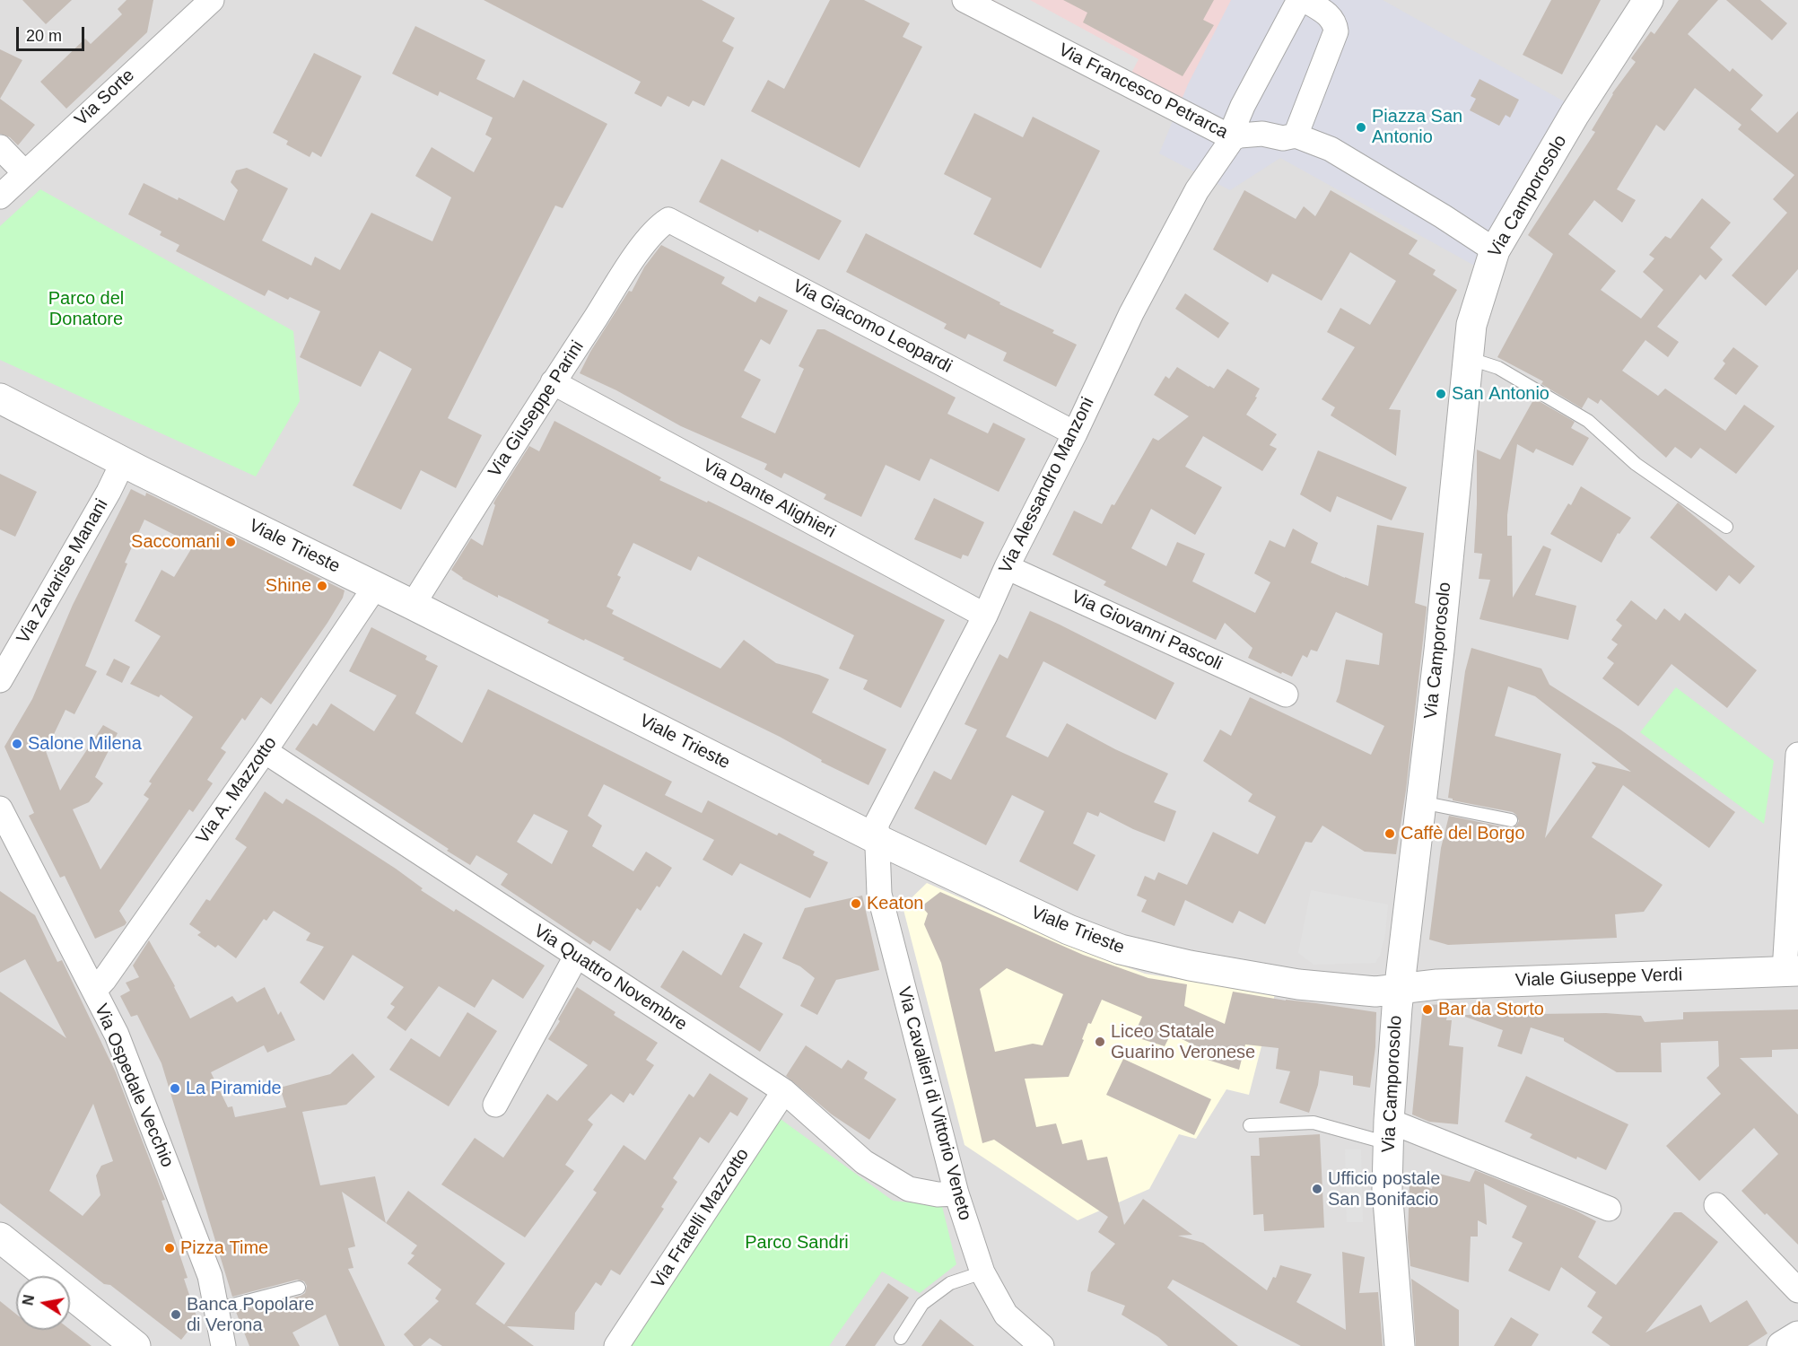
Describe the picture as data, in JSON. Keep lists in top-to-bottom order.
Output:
{
  "streets": {
    "street": [
      "Via Francesco Petrarca",
      "Via Sorte",
      "Via Camporosolo",
      "Via Giacomo Leopardi",
      "Via Giuseppe Parini",
      "Via Alessandro Manzoni",
      "Via Dante Alighieri",
      "Viale Trieste",
      "Via Zavarise Manani",
      "Via Giovanni Pascoli",
      "Via A. Mazzotto",
      "Via Quattro Novembre",
      "Viale Giuseppe Verdi",
      "Via Ospedale Vecchio",
      "Via Cavalieri di Vittorio Veneto",
      "Via Fratelli Mazzotto"
    ]
  },
  "crossings": [
    ["Via Francesco Petrarca", "Via Camporosolo"],
    ["Via Francesco Petrarca", "Via Alessandro Manzoni"],
    ["Via Camporosolo", "Viale Trieste"],
    ["Via Camporosolo", "Viale Giuseppe Verdi"],
    ["Via Giacomo Leopardi", "Via Giuseppe Parini"],
    ["Via Giacomo Leopardi", "Via Alessandro Manzoni"],
    ["Via Giuseppe Parini", "Via Dante Alighieri"],
    ["Via Giuseppe Parini", "Viale Trieste"],
    ["Via Alessandro Manzoni", "Via Dante Alighieri"],
    ["Via Alessandro Manzoni", "Viale Trieste"],
    ["Via Alessandro Manzoni", "Via Giovanni Pascoli"],
    ["Via Alessandro Manzoni", "Via Cavalieri di Vittorio Veneto"],
    ["Viale Trieste", "Via Zavarise Manani"],
    ["Viale Trieste", "Via A. Mazzotto"],
    ["Viale Trieste", "Viale Giuseppe Verdi"],
    ["Viale Trieste", "Via Cavalieri di Vittorio Veneto"],
    ["Via A. Mazzotto", "Via Quattro Novembre"],
    ["Via A. Mazzotto", "Via Ospedale Vecchio"],
    ["Via Quattro Novembre", "Via Cavalieri di Vittorio Veneto"],
    ["Via Quattro Novembre", "Via Fratelli Mazzotto"]
  ],
  "parks": ["Parco del Donatore", "Parco Sandri"],
  "places": [
    "Piazza San Antonio",
    "San Antonio",
    "Saccomani",
    "Shine",
    "Salone Milena",
    "Caffè del Borgo",
    "Keaton",
    "Bar da Storto",
    "Liceo Statale Guarino Veronese",
    "La Piramide",
    "Ufficio postale San Bonifacio",
    "Pizza Time",
    "Banca Popolare di Verona"
  ],
  "scale_bar": "20 m",
  "north": "left"
}
